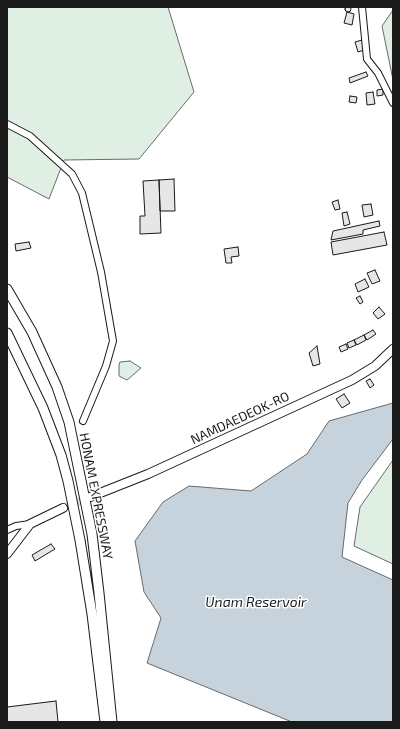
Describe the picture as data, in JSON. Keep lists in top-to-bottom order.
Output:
{
  "streets": {
    "highway": ["HONAM EXPRESSWAY"],
    "main road": ["NAMDAEDEOK-RO"]
  },
  "water": ["Unam Reservoir"]
}
